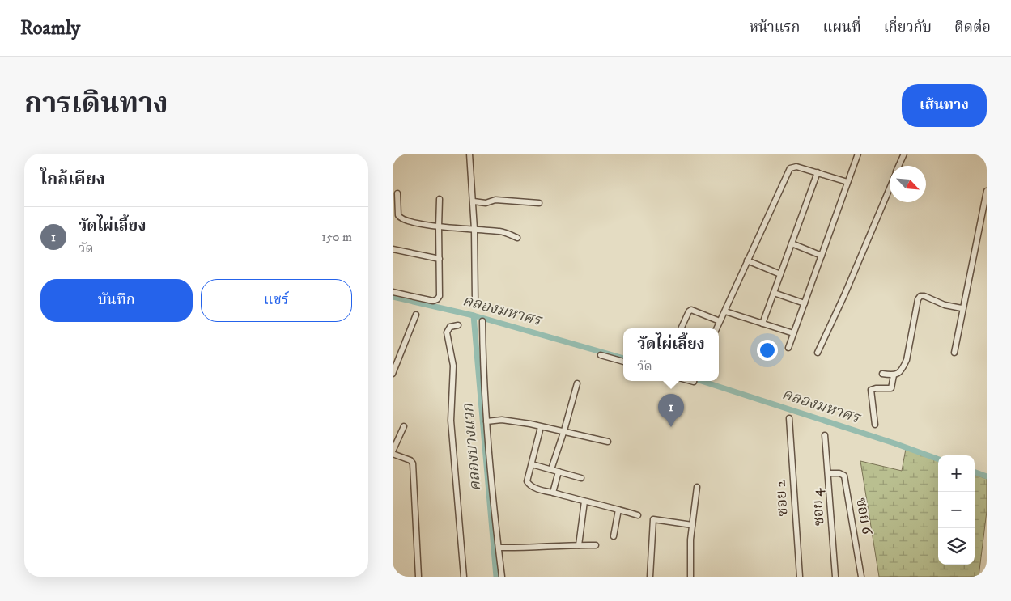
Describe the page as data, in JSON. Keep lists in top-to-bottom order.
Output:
{
  "streets": {
    "street": ["ซอย 2", "ซอย 4", "ซอย 6"]
  },
  "crossings": [
    ["ซอย 4", "ซอย 6"]
  ],
  "water": ["คลองมหาศร", "คลองบางแวก"],
  "north": "bottom right",
  "page": {
    "header": "Roamly",
    "nav": [
      "หน้าแรก",
      "แผนที่",
      "เกี่ยวกับ",
      "ติดต่อ"
    ],
    "title": "การเดินทาง",
    "buttons": [
      "เส้นทาง",
      ["บันทึก", "แชร์"]
    ],
    "heading": "ใกล้เคียง",
    "list": [
      {
        "mark": "1",
        "name": "วัดไผ่เลี้ยง",
        "note": "วัด",
        "value": "150 m"
      }
    ],
    "popup": ["วัดไผ่เลี้ยง", "วัด"],
    "pins": "1",
    "map_buttons": ["+", "−"]
  }
}
